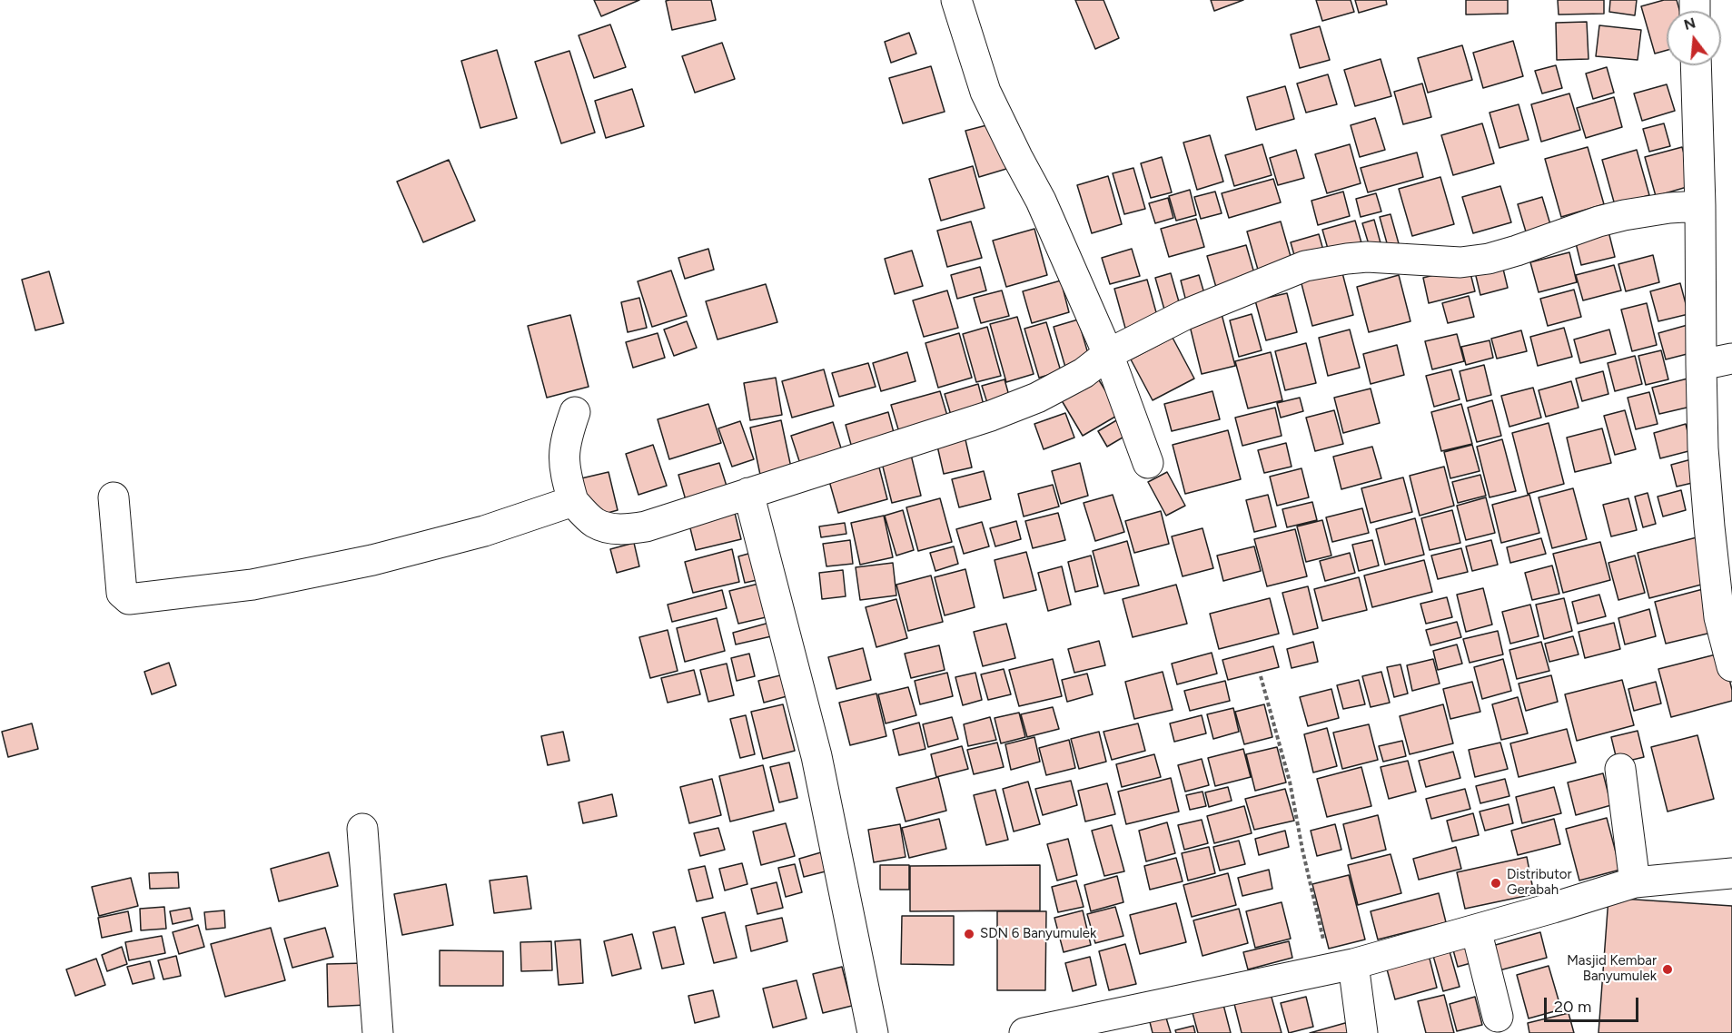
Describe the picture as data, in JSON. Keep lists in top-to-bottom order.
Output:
{
  "places": ["Distributor Gerabah", "SDN 6 Banyumulek", "Masjid Kembar Banyumulek"],
  "scale_bar": "20 m",
  "north": "top"
}
